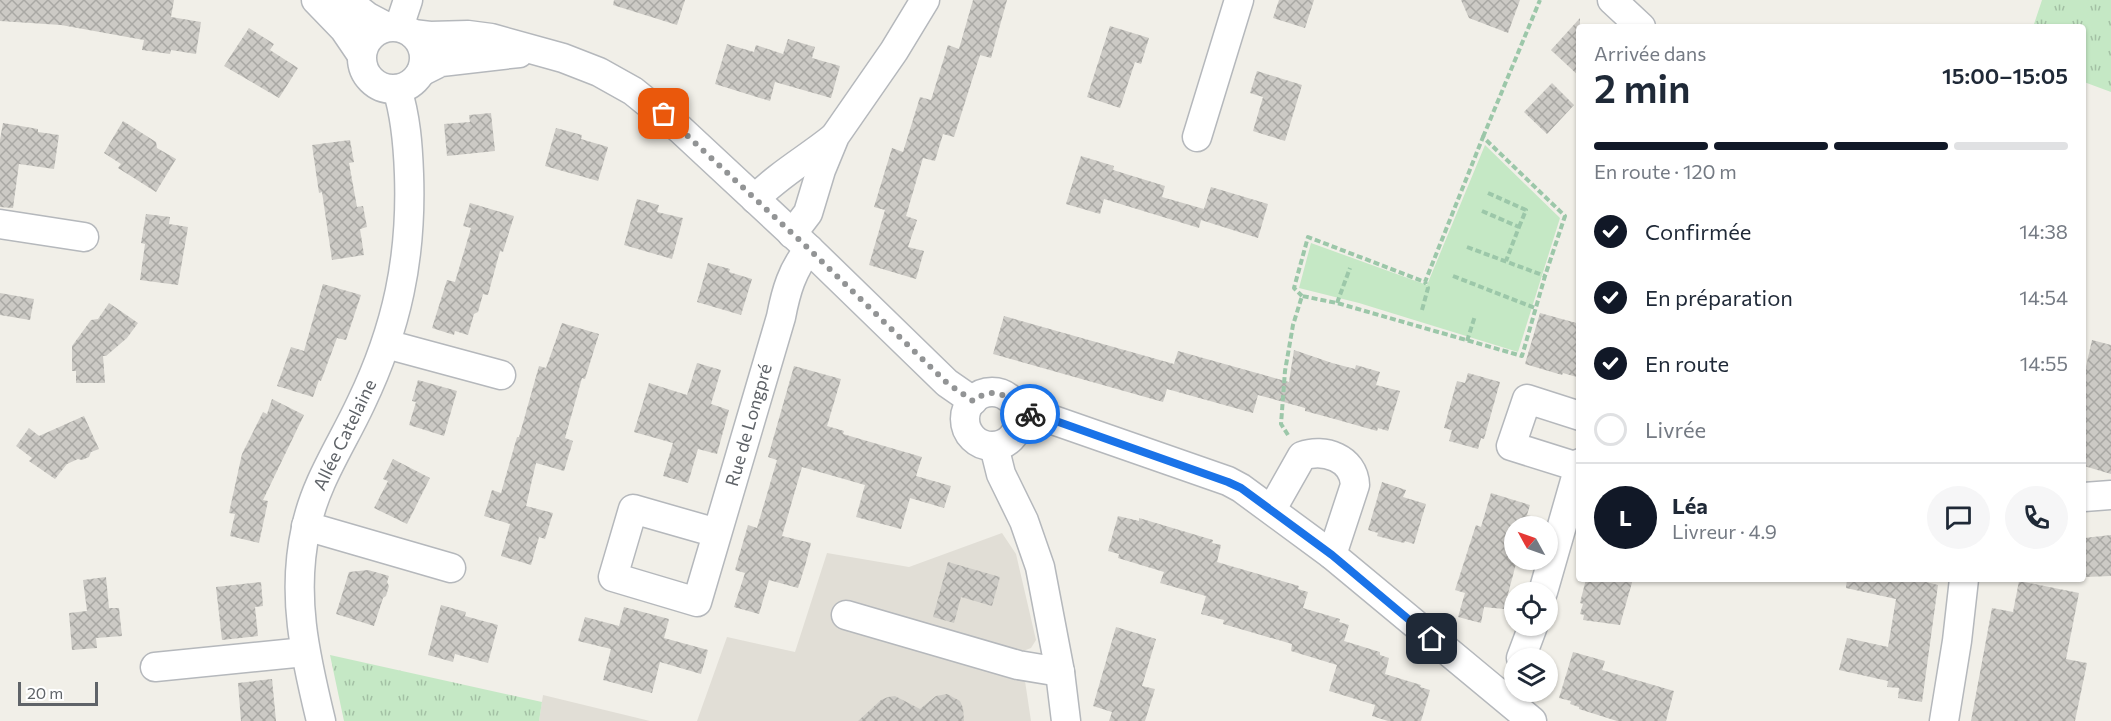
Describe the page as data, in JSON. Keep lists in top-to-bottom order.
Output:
{
  "streets": {
    "street": ["Rue de Longpré", "Allée Catelaine"]
  },
  "scale_bar": "20 m",
  "north": "top left",
  "page": {
    "heading": ["2 min", "Arrivée dans", "15:00–15:05"],
    "panel": ["Léa", "Livreur · 4.9"],
    "bar": "En route · 120 m",
    "list": [
      ["Confirmée", "14:38"],
      ["En préparation", "14:54"],
      ["En route", "14:55"],
      "Livrée"
    ],
    "round": "L",
    "scale": "20 m"
  }
}
